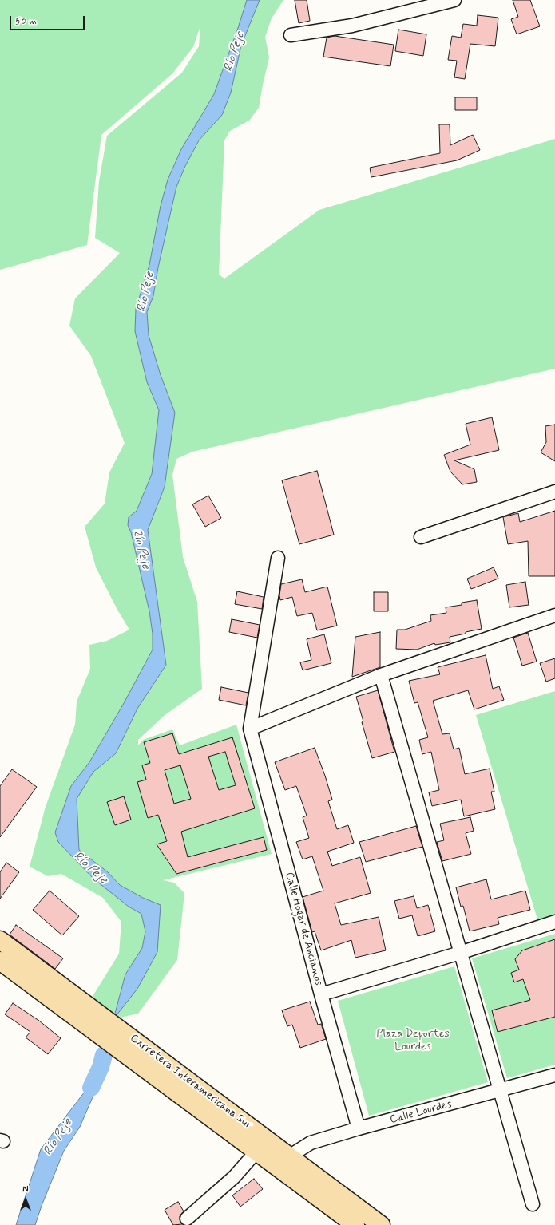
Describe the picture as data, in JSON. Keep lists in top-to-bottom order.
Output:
{
  "streets": {
    "highway": ["Carretera Interamericana Sur"],
    "street": ["Calle Hogar de Ancianos", "Calle Lourdes"]
  },
  "crossings": [
    ["Calle Hogar de Ancianos", "Calle Lourdes"],
    ["Carretera Interamericana Sur", "Calle Lourdes"]
  ],
  "water": ["Río Peje"],
  "parks": ["Plaza Deportes Lourdes"],
  "scale_bar": "50 m",
  "north": "top"
}
